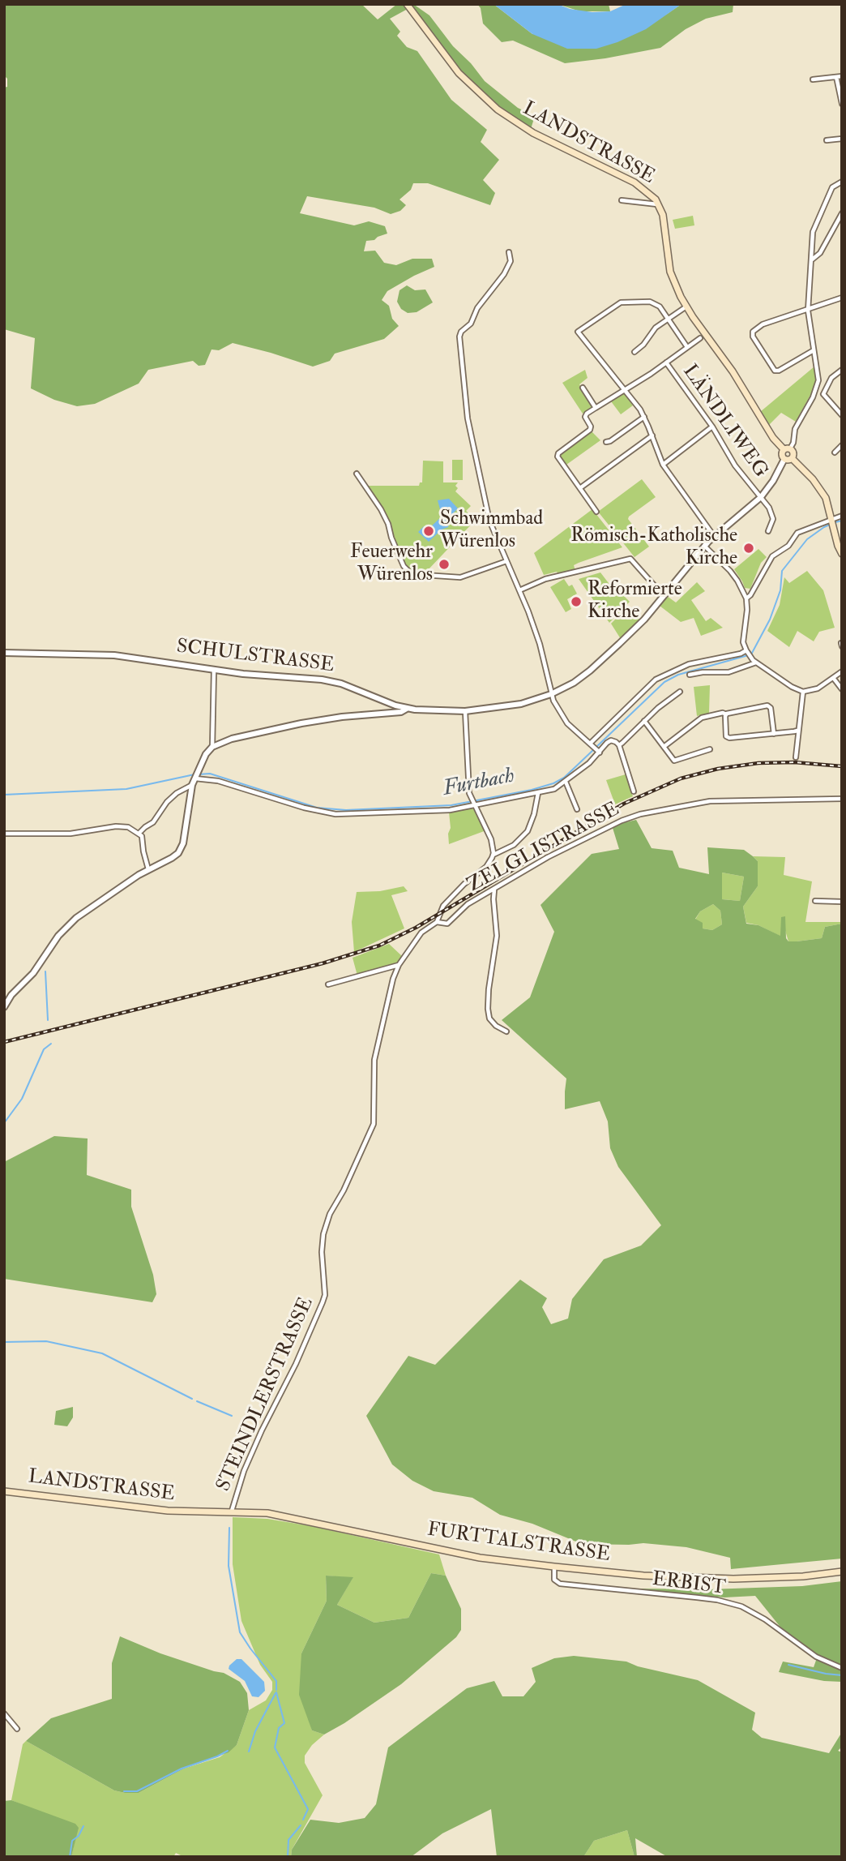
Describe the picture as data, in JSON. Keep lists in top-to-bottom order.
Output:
{
  "streets": {
    "main road": ["LANDSTRASSE", "FURTTALSTRASSE"],
    "street": [
      "LÄNDLIWEG",
      "SCHULSTRASSE",
      "ZELGLISTRASSE",
      "STEINDLERSTRASSE",
      "ERBIST"
    ]
  },
  "crossings": [
    ["LANDSTRASSE", "FURTTALSTRASSE"],
    ["LÄNDLIWEG", "SCHULSTRASSE"],
    ["ZELGLISTRASSE", "STEINDLERSTRASSE"],
    ["STEINDLERSTRASSE", "FURTTALSTRASSE"],
    ["FURTTALSTRASSE", "ERBIST"]
  ],
  "water": ["Furtbach"],
  "places": [
    "Schwimmbad Würenlos",
    "Römisch-Katholische Kirche",
    "Feuerwehr Würenlos",
    "Reformierte Kirche"
  ]
}
